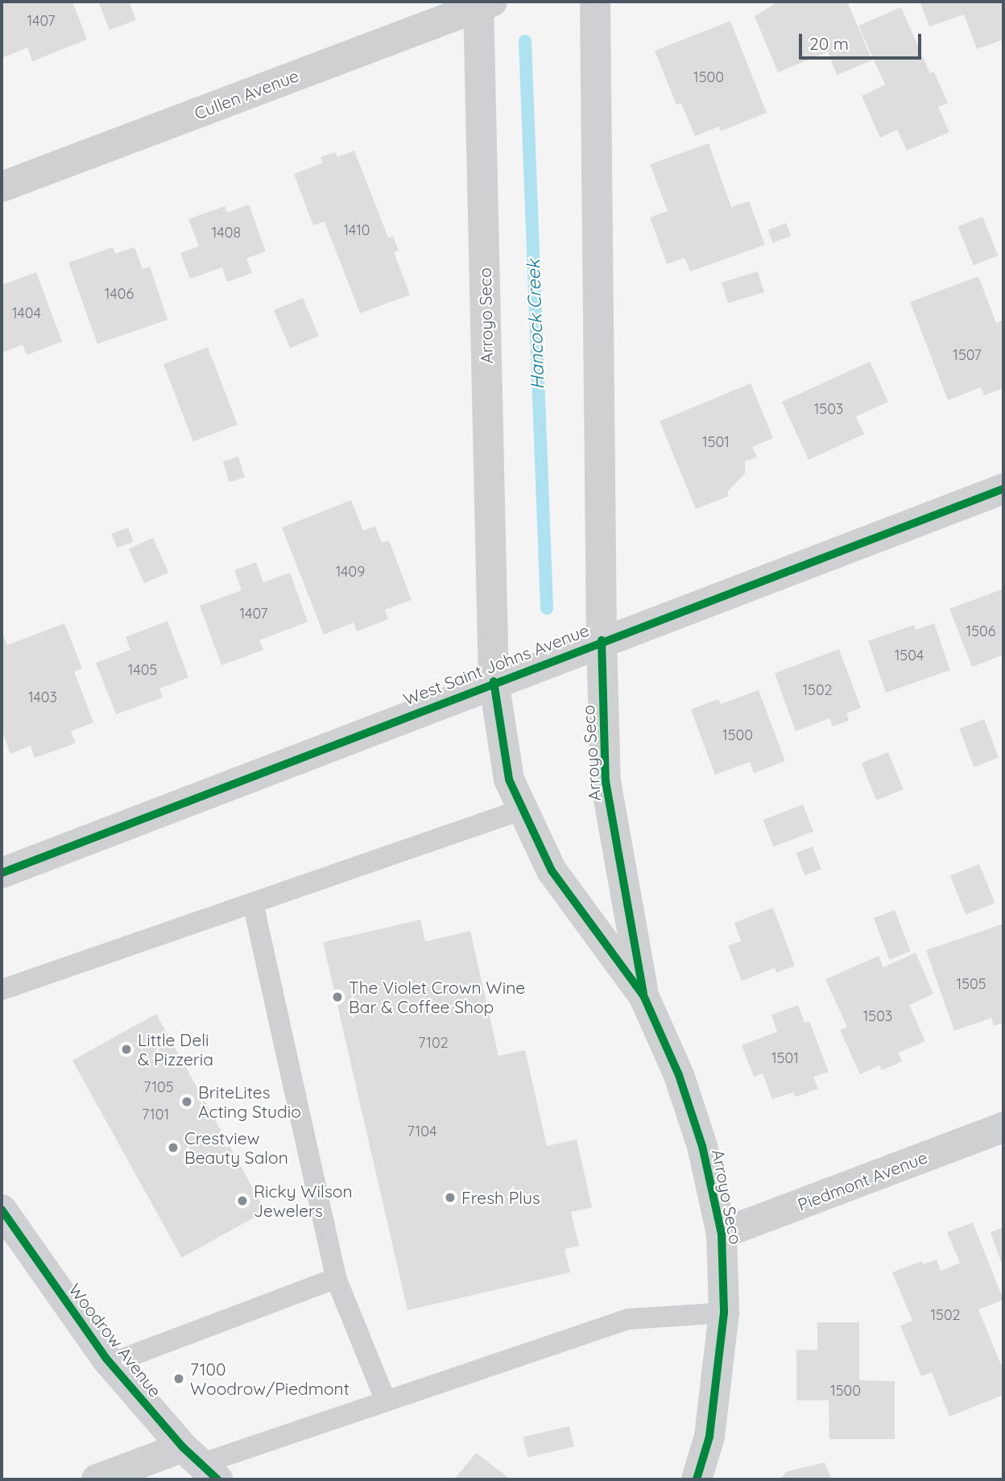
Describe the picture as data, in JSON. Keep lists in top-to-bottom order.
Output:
{
  "streets": {
    "street": [
      "Cullen Avenue",
      "Arroyo Seco",
      "West Saint Johns Avenue",
      "Piedmont Avenue",
      "Woodrow Avenue"
    ]
  },
  "crossings": [
    ["Cullen Avenue", "Arroyo Seco"],
    ["Arroyo Seco", "West Saint Johns Avenue"],
    ["Arroyo Seco", "Piedmont Avenue"]
  ],
  "water": ["Hancock Creek"],
  "places": [
    "The Violet Crown Wine Bar & Coffee Shop",
    "Little Deli & Pizzeria",
    "BriteLites Acting Studio",
    "Crestview Beauty Salon",
    "Fresh Plus",
    "Ricky Wilson Jewelers",
    "7100 Woodrow/Piedmont"
  ],
  "house_numbers": [
    "1407",
    "1500",
    "1410",
    "1408",
    "1406",
    "1404",
    "1507",
    "1503",
    "1501",
    "1409",
    "1407",
    "1506",
    "1504",
    "1405",
    "1502",
    "1403",
    "1500",
    "1505",
    "1503",
    "7102",
    "1501",
    "7105",
    "7101",
    "7104",
    "1502",
    "1500"
  ],
  "scale_bar": "20 m"
}
